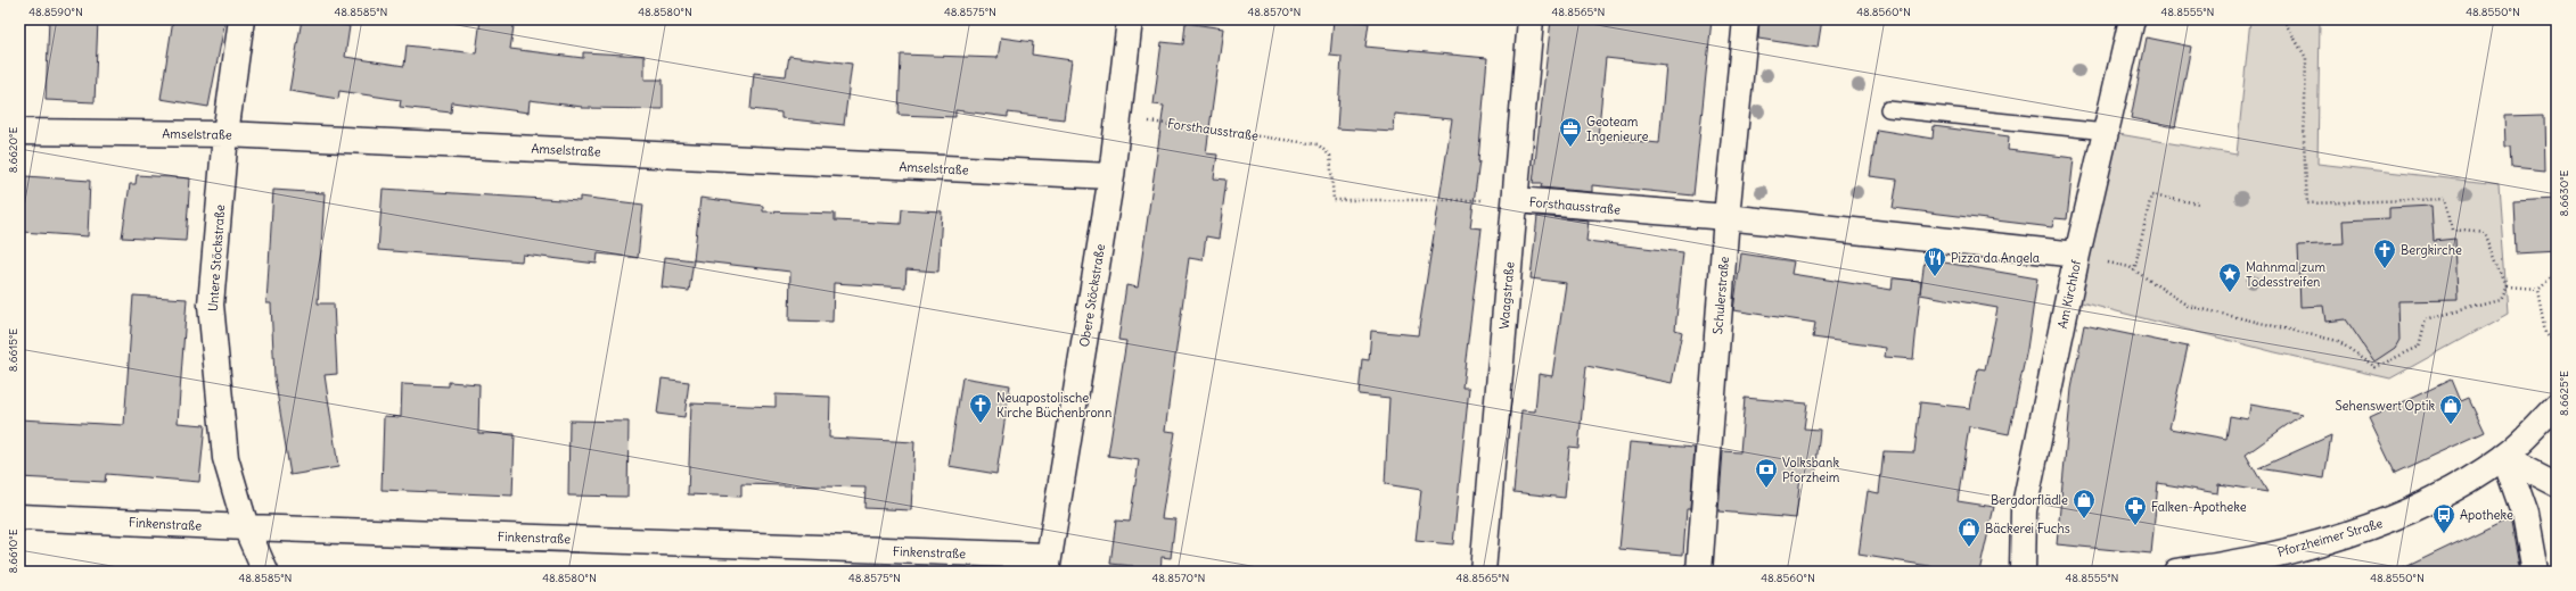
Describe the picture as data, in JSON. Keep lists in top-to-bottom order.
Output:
{
  "streets": {
    "street": [
      "Forsthausstraße",
      "Amselstraße",
      "Untere Stöckstraße",
      "Am Kirchhof",
      "Obere Stöckstraße",
      "Waagstraße",
      "Schulerstraße",
      "Finkenstraße",
      "Pforzheimer Straße"
    ]
  },
  "crossings": [
    ["Forsthausstraße", "Am Kirchhof"],
    ["Forsthausstraße", "Obere Stöckstraße"],
    ["Forsthausstraße", "Waagstraße"],
    ["Forsthausstraße", "Schulerstraße"],
    ["Amselstraße", "Untere Stöckstraße"],
    ["Amselstraße", "Obere Stöckstraße"],
    ["Untere Stöckstraße", "Finkenstraße"],
    ["Obere Stöckstraße", "Finkenstraße"]
  ],
  "places": {
    "office": ["Geoteam Ingenieure"],
    "church": ["Bergkirche", "Neuapostolische Kirche Büchenbronn"],
    "restaurant": ["Pizza da Angela"],
    "place": ["Mahnmal zum Todesstreifen"],
    "shop": ["Sehenswert Optik", "Bergdorflädle", "Bäckerei Fuchs"],
    "bank": ["Volksbank Pforzheim"],
    "pharmacy": ["Falken-Apotheke"],
    "bus stop": ["Apotheke"]
  },
  "coordinates": [
    "48.8590°N",
    "48.8585°N",
    "48.8580°N",
    "48.8575°N",
    "48.8570°N",
    "48.8565°N",
    "48.8560°N",
    "48.8555°N",
    "48.8550°N",
    "8.6620°E",
    "8.6630°E",
    "8.6615°E",
    "8.6625°E",
    "8.6610°E"
  ]
}
